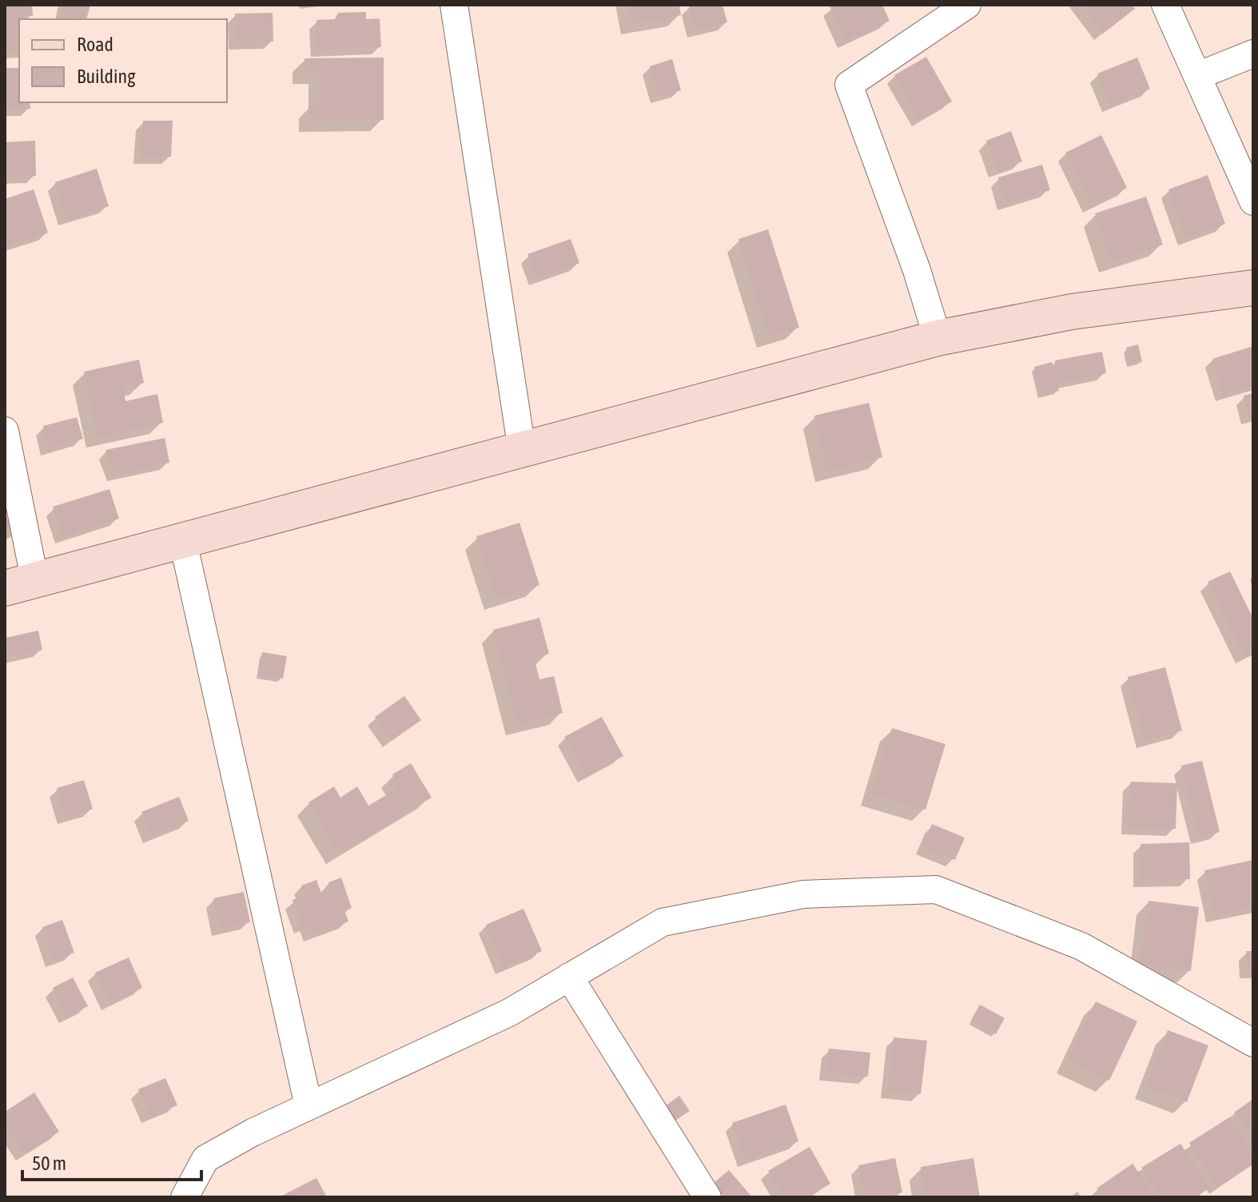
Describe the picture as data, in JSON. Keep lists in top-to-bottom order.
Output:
{
  "legend": ["Road", "Building"],
  "scale_bar": "50 m"
}
